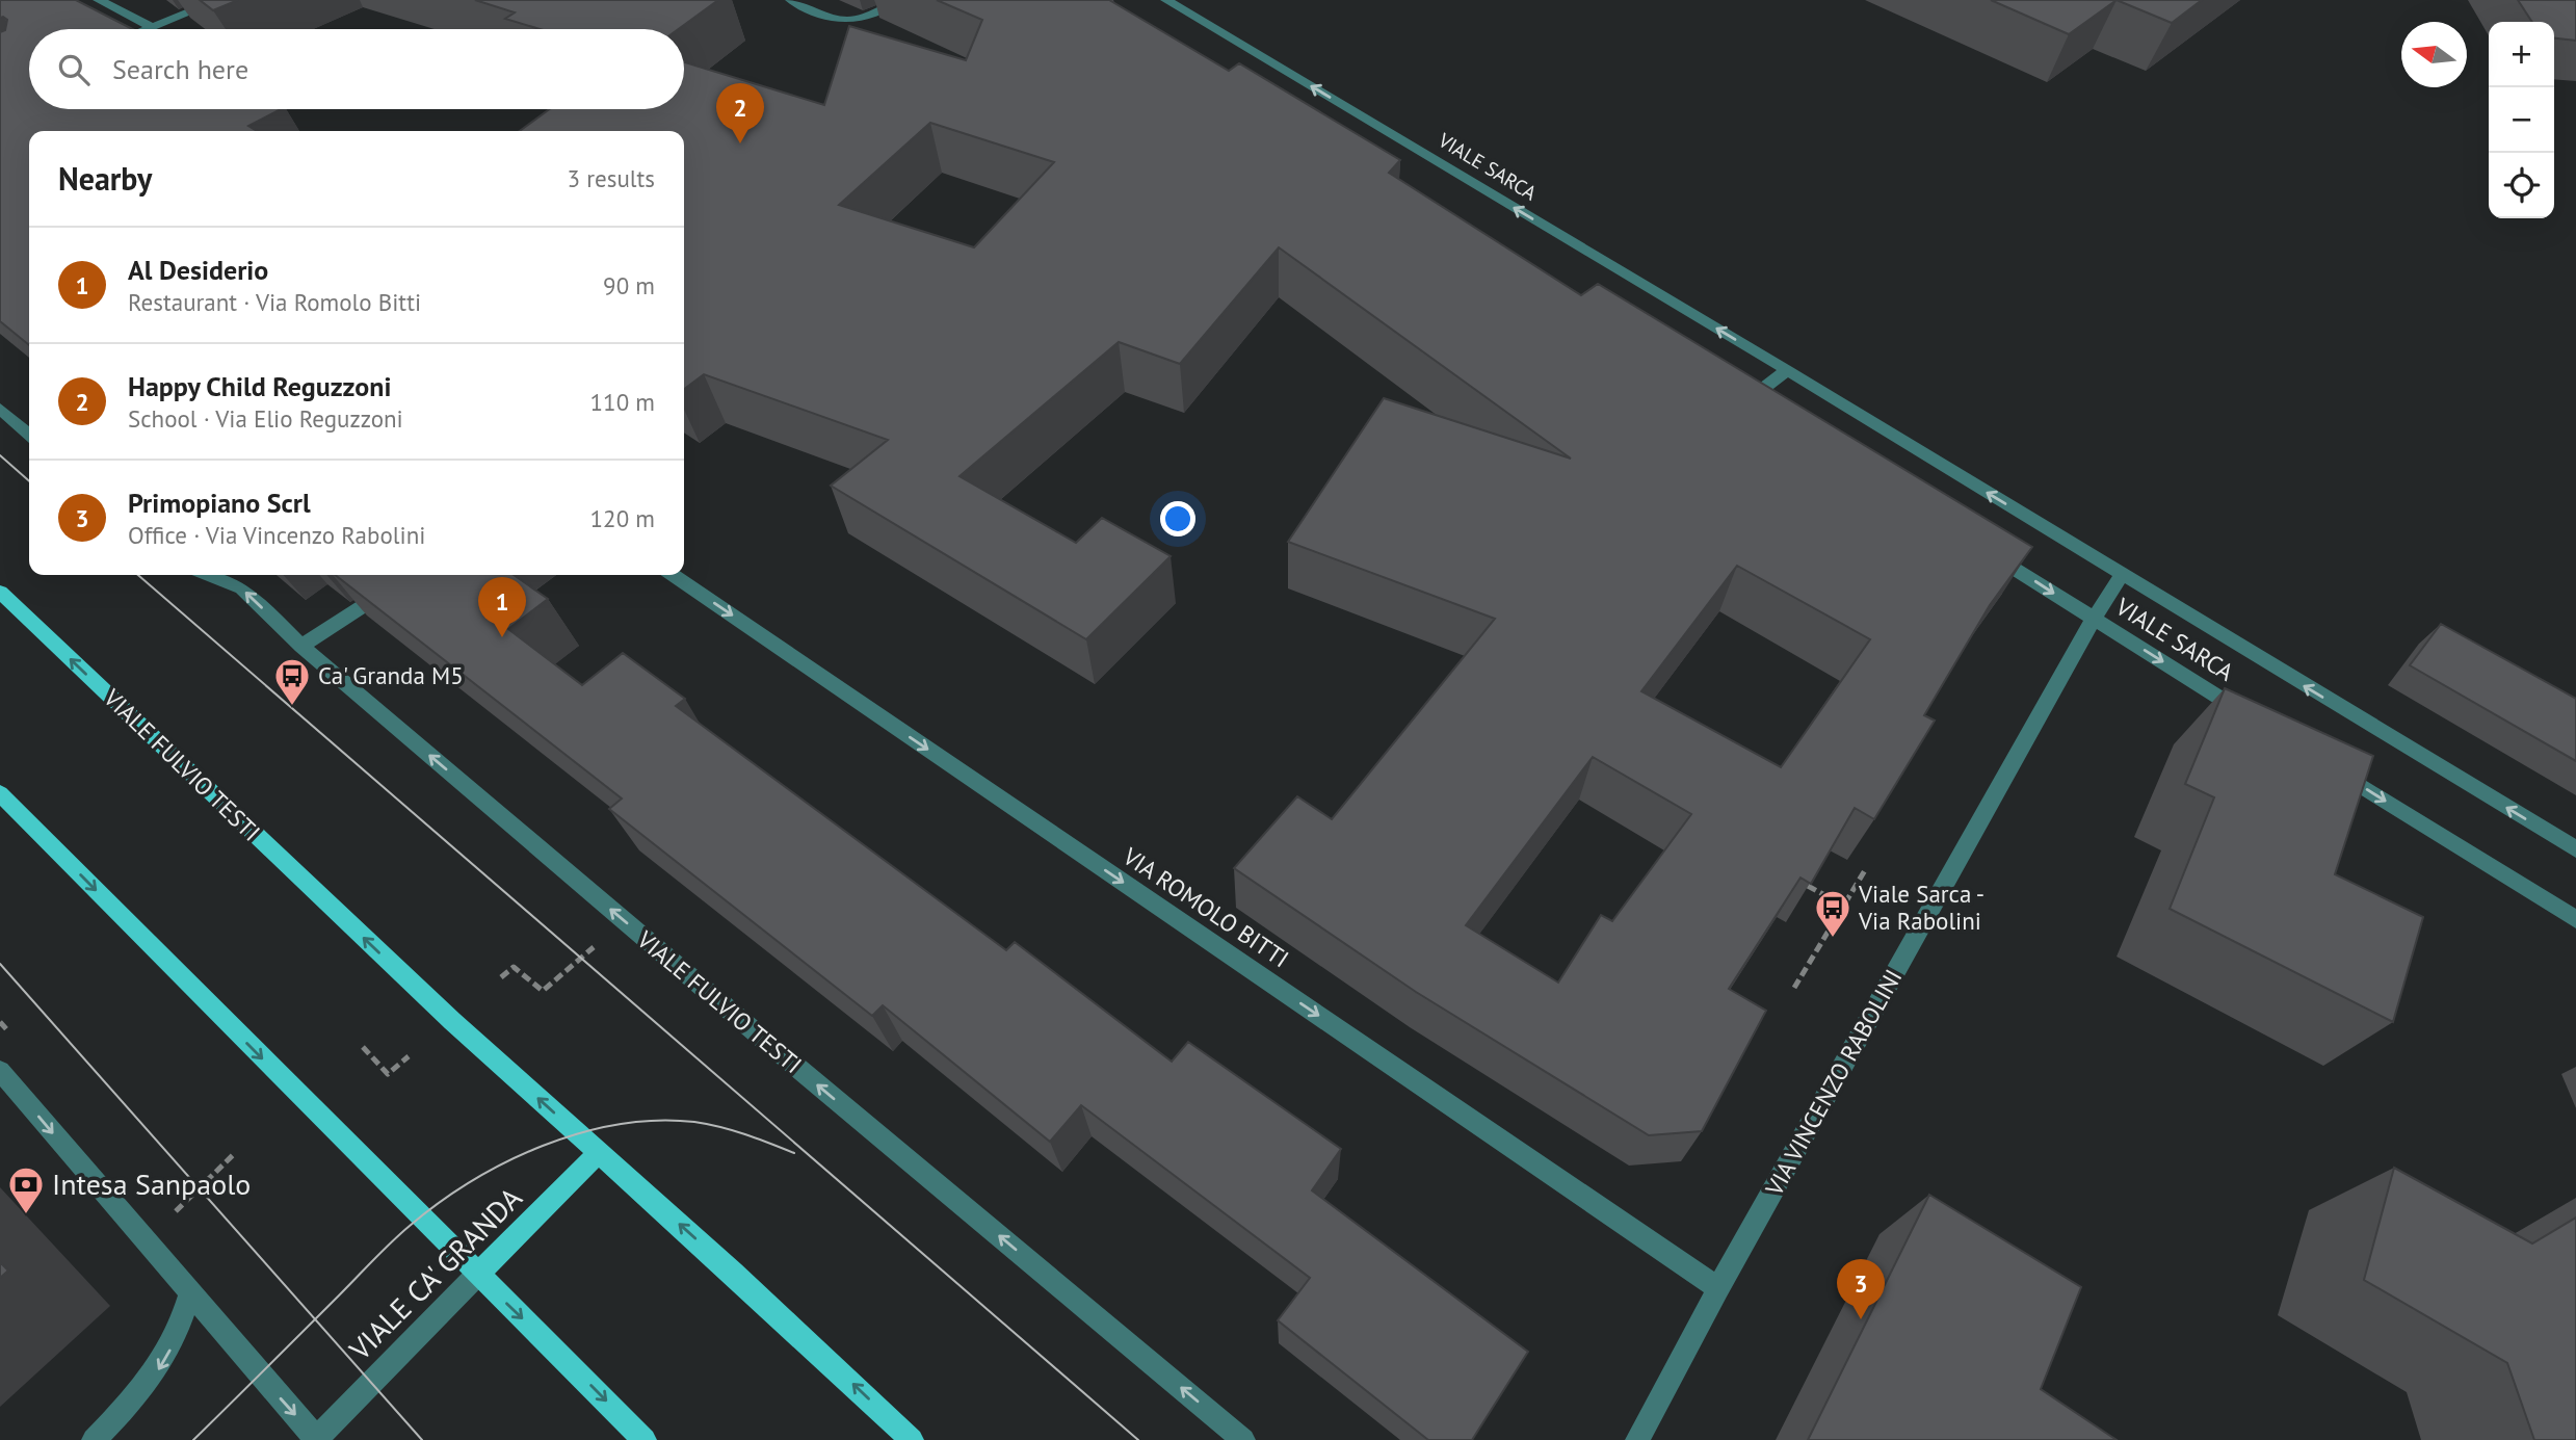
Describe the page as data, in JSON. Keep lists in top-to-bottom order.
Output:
{
  "streets": {
    "main road": ["VIALE FULVIO TESTI", "VIALE CA' GRANDA"],
    "street": ["VIALE SARCA", "VIA ROMOLO BITTI", "VIA VINCENZO RABOLINI"]
  },
  "crossings": [
    ["VIALE SARCA", "VIA VINCENZO RABOLINI"],
    ["VIALE FULVIO TESTI", "VIALE CA' GRANDA"],
    ["VIA ROMOLO BITTI", "VIA VINCENZO RABOLINI"]
  ],
  "one_way": ["VIALE FULVIO TESTI", "VIA ROMOLO BITTI"],
  "places": {
    "bus stop": ["Ca' Granda M5", "Viale Sarca - Via Rabolini"],
    "bank": ["Intesa Sanpaolo"]
  },
  "north": "left",
  "page": {
    "map_buttons": ["+", "−"],
    "search": "Search here",
    "pins": ["2", "1", "3"],
    "heading": ["Nearby", "3 results"],
    "list": [
      {
        "mark": "1",
        "name": "Al Desiderio",
        "note": "Restaurant · Via Romolo Bitti",
        "value": "90 m"
      },
      {
        "mark": "2",
        "name": "Happy Child Reguzzoni",
        "note": "School · Via Elio Reguzzoni",
        "value": "110 m"
      },
      {
        "mark": "3",
        "name": "Primopiano Scrl",
        "note": "Office · Via Vincenzo Rabolini",
        "value": "120 m"
      }
    ]
  }
}
